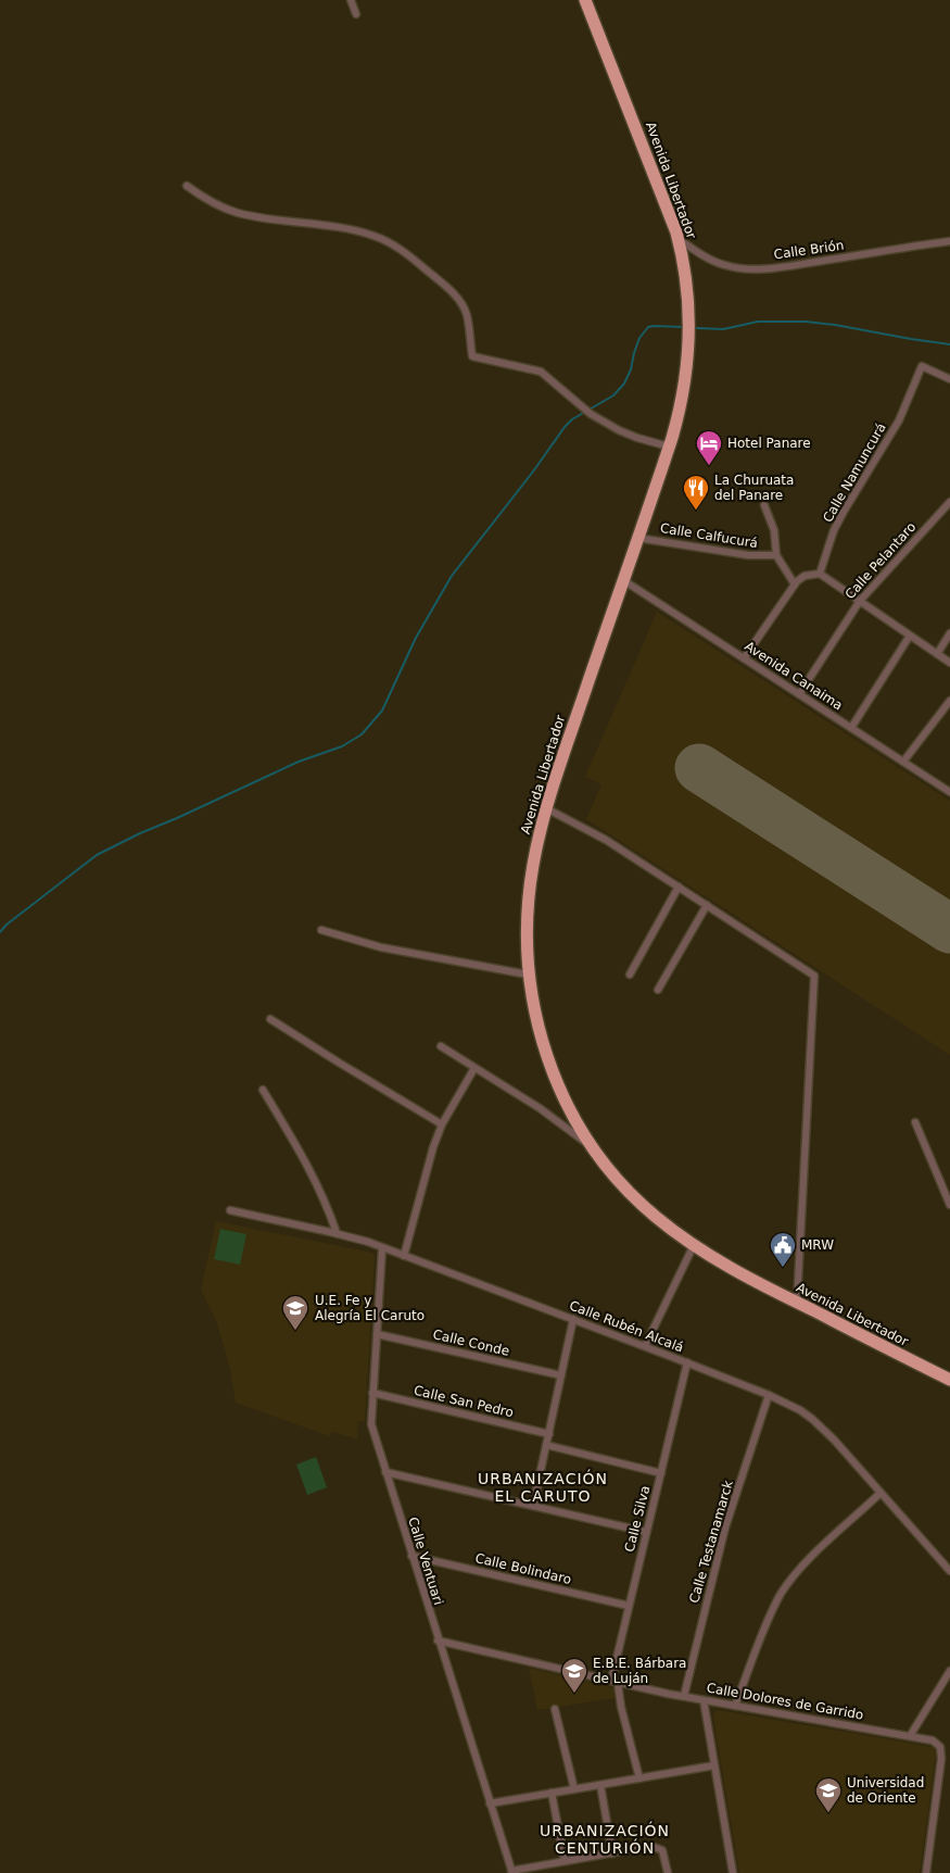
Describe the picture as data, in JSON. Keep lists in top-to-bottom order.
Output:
{
  "streets": {
    "highway": ["Avenida Libertador"],
    "street": [
      "Calle Brión",
      "Calle Namuncurá",
      "Calle Calfucurá",
      "Calle Pelantaro",
      "Avenida Canaima",
      "Calle Rubén Alcalá",
      "Calle Conde",
      "Calle San Pedro",
      "Calle Silva",
      "Calle Testanamarck",
      "Calle Ventuari",
      "Calle Bolindaro",
      "Calle Dolores de Garrido"
    ]
  },
  "crossings": [
    ["Avenida Libertador", "Calle Brión"],
    ["Avenida Libertador", "Calle Calfucurá"],
    ["Avenida Libertador", "Avenida Canaima"],
    ["Calle Pelantaro", "Avenida Canaima"],
    ["Calle Rubén Alcalá", "Calle Silva"],
    ["Calle Rubén Alcalá", "Calle Testanamarck"],
    ["Calle Rubén Alcalá", "Calle Ventuari"],
    ["Calle Conde", "Calle Ventuari"],
    ["Calle San Pedro", "Calle Ventuari"],
    ["Calle Silva", "Calle Bolindaro"],
    ["Calle Silva", "Calle Dolores de Garrido"],
    ["Calle Testanamarck", "Calle Dolores de Garrido"],
    ["Calle Ventuari", "Calle Bolindaro"],
    ["Calle Ventuari", "Calle Dolores de Garrido"]
  ],
  "districts": ["URBANIZACIÓN EL CARUTO", "URBANIZACIÓN CENTURIÓN"],
  "places": {
    "hotel": ["Hotel Panare"],
    "restaurant": ["La Churuata del Panare"],
    "public building": ["MRW"],
    "school or university": ["U.E. Fe y Alegría El Caruto", "E.B.E. Bárbara de Luján", "Universidad de Oriente"]
  }
}
